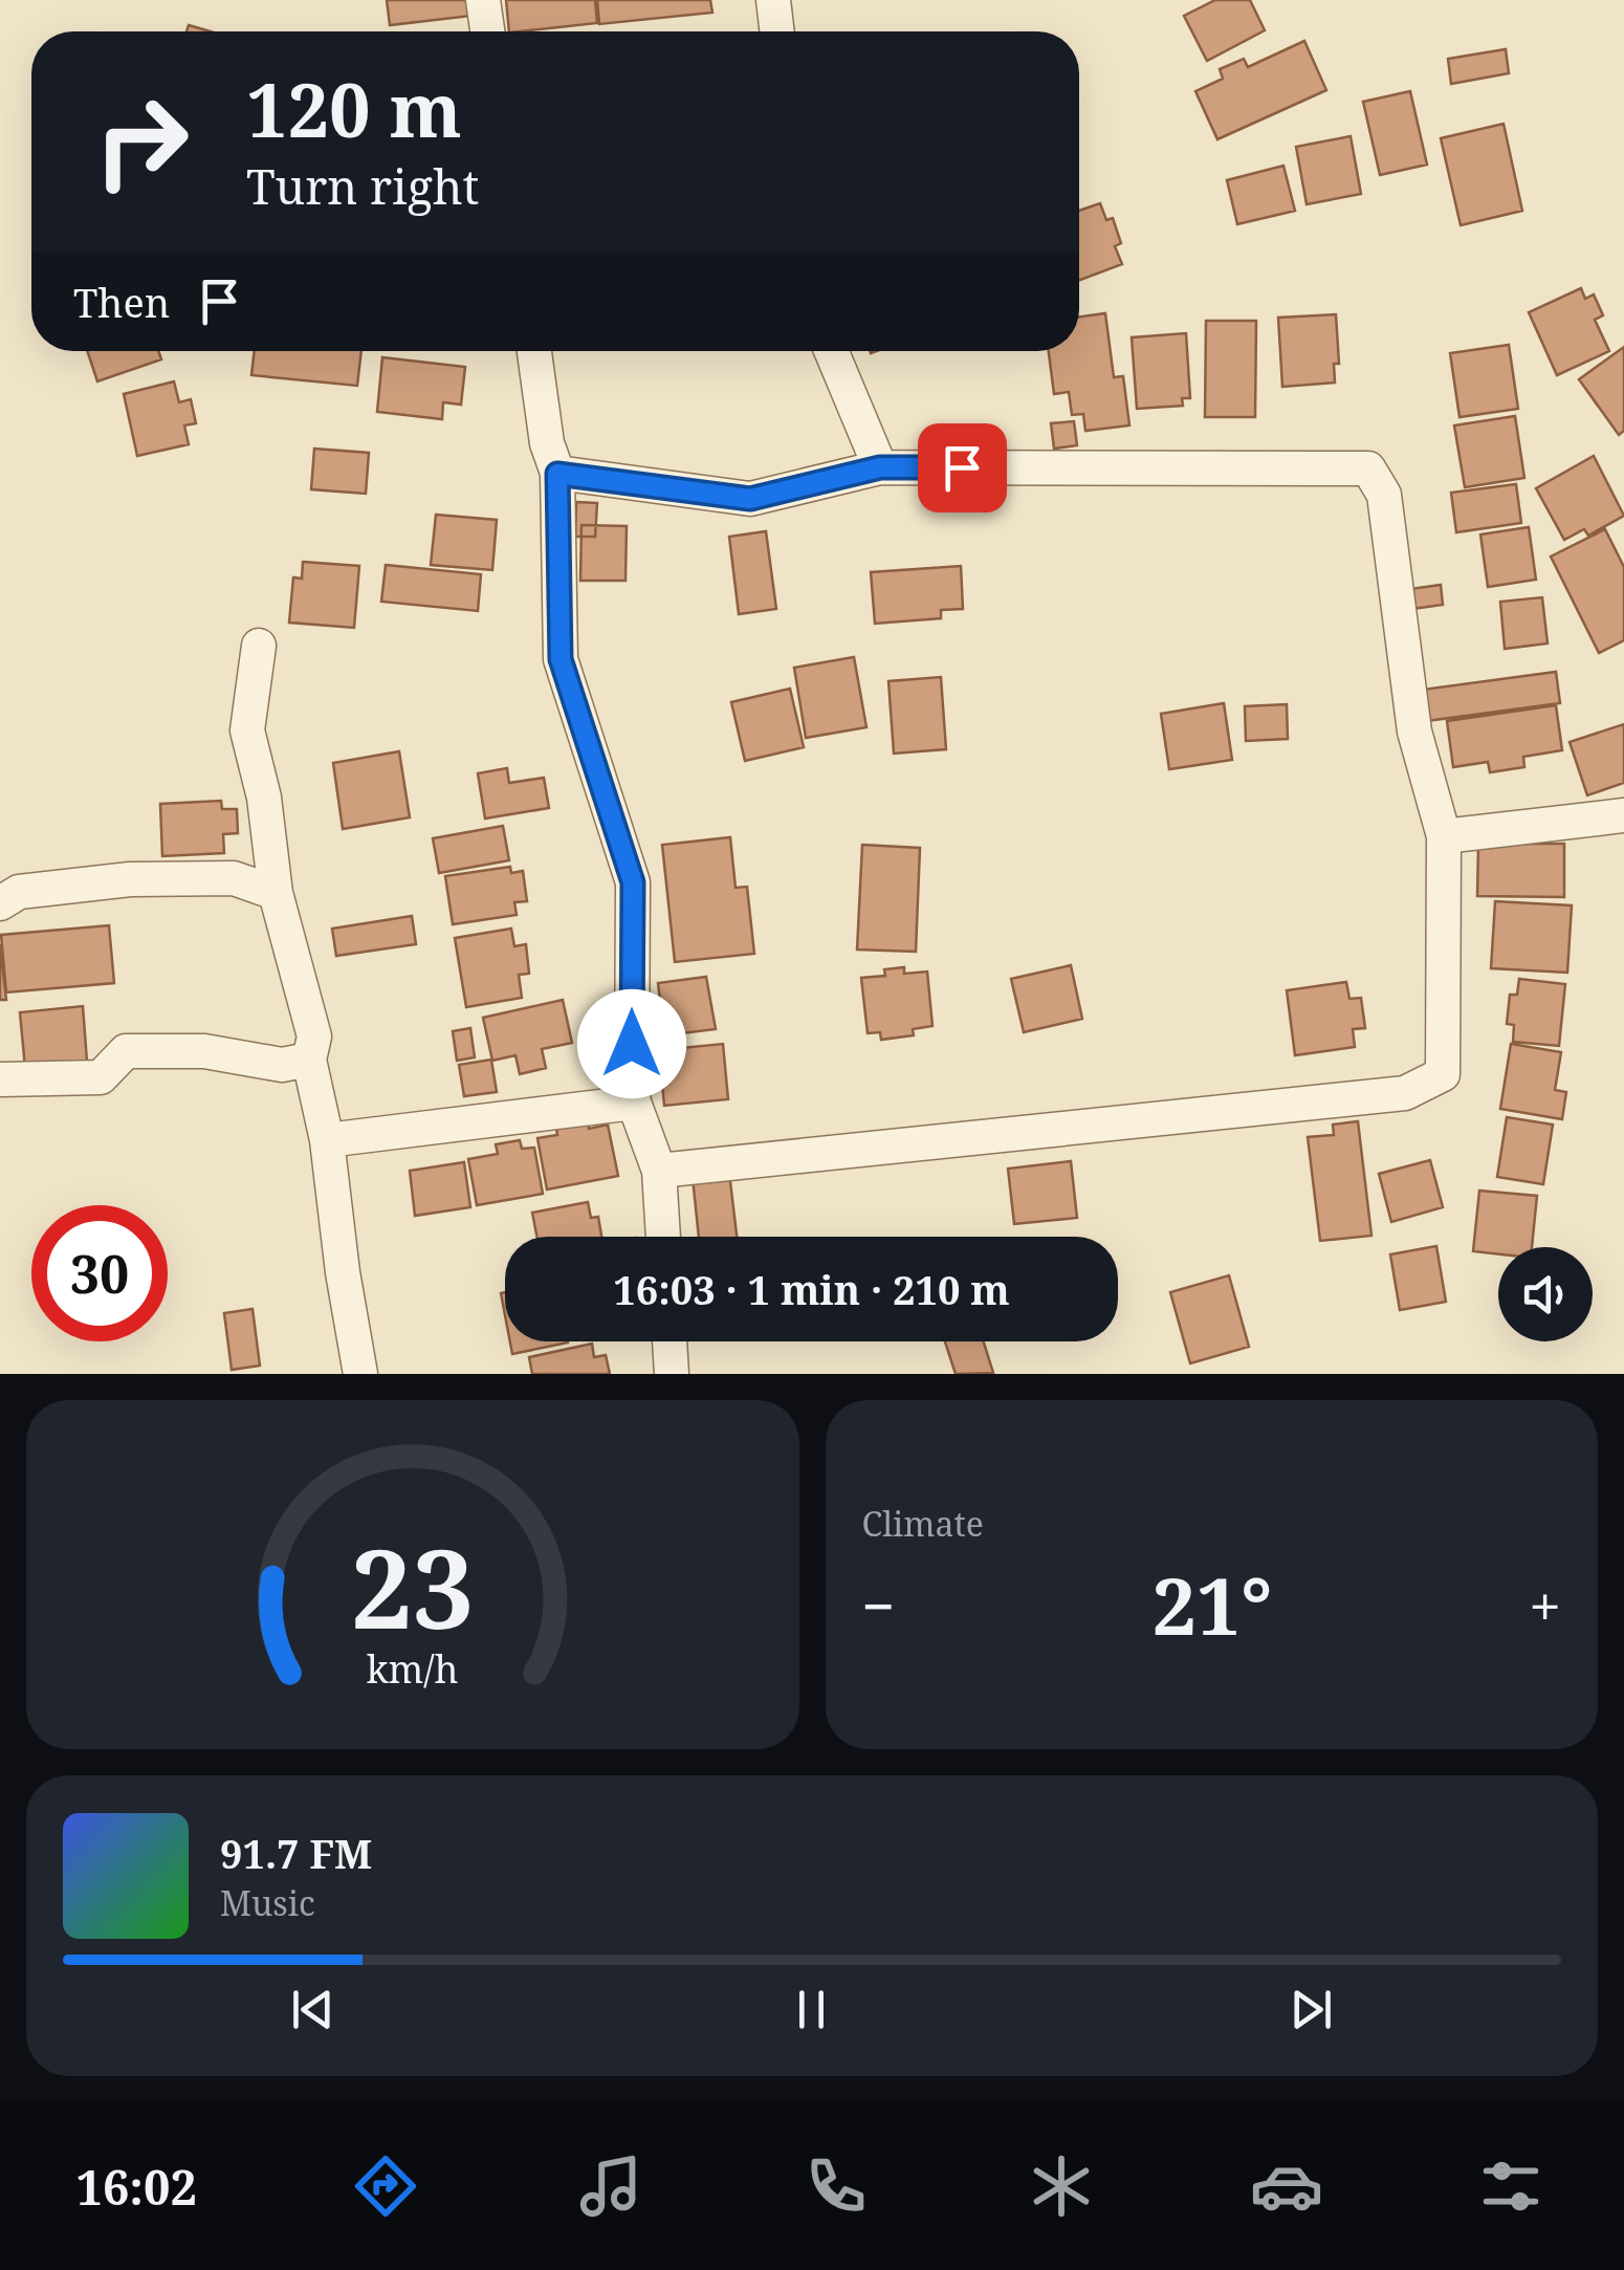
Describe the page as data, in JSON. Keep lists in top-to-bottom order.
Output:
{
  "page": {
    "turn": ["120 m", "Turn right"],
    "then": "Then",
    "limit": "30",
    "trip": "16:03 · 1 min · 210 m",
    "tile": "Climate",
    "heat": ["−", "21°", "+"],
    "song": ["91.7 FM", "Music"],
    "tabs": "16:02",
    "gauge": ["23", "km/h"]
  }
}
